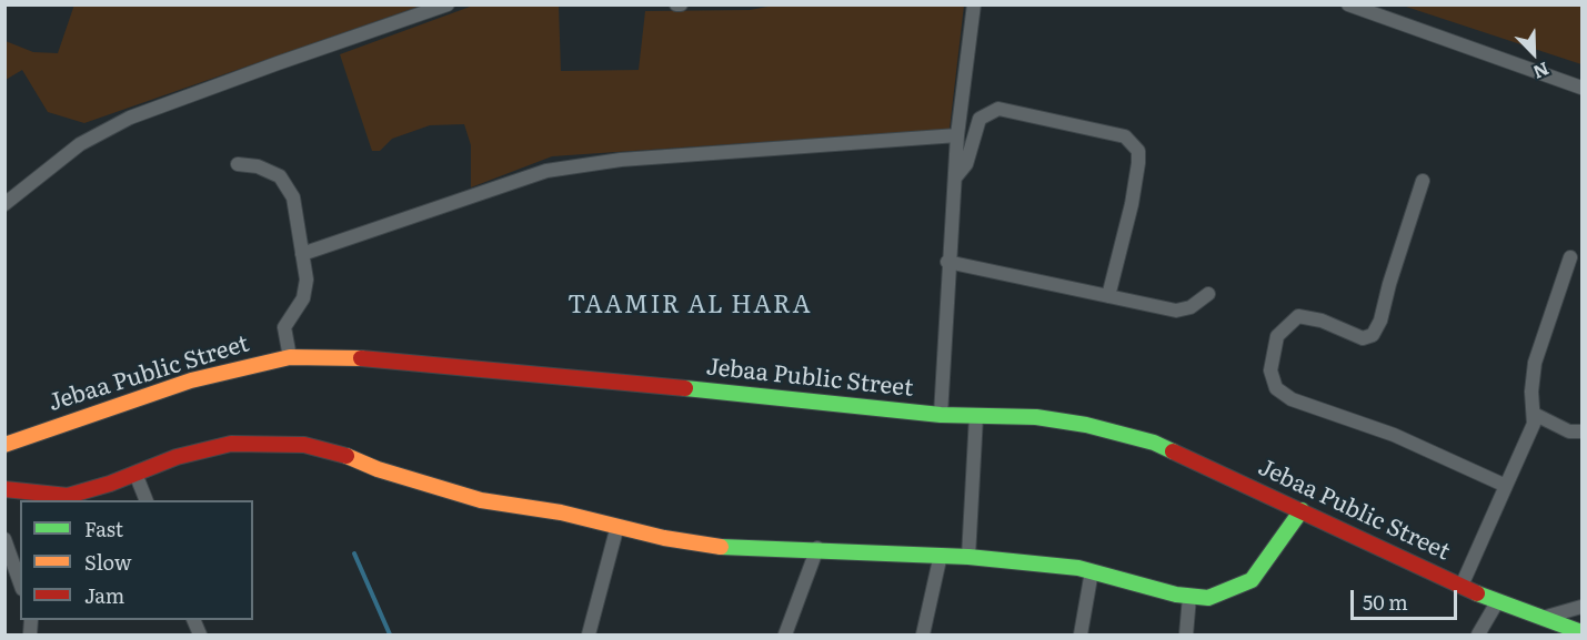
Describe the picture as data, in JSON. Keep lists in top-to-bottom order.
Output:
{
  "streets": {
    "main road": ["Jebaa Public Street"]
  },
  "districts": ["TAAMIR AL HARA"],
  "legend": ["Fast", "Slow", "Jam"],
  "scale_bar": "50 m",
  "north": "bottom right"
}
